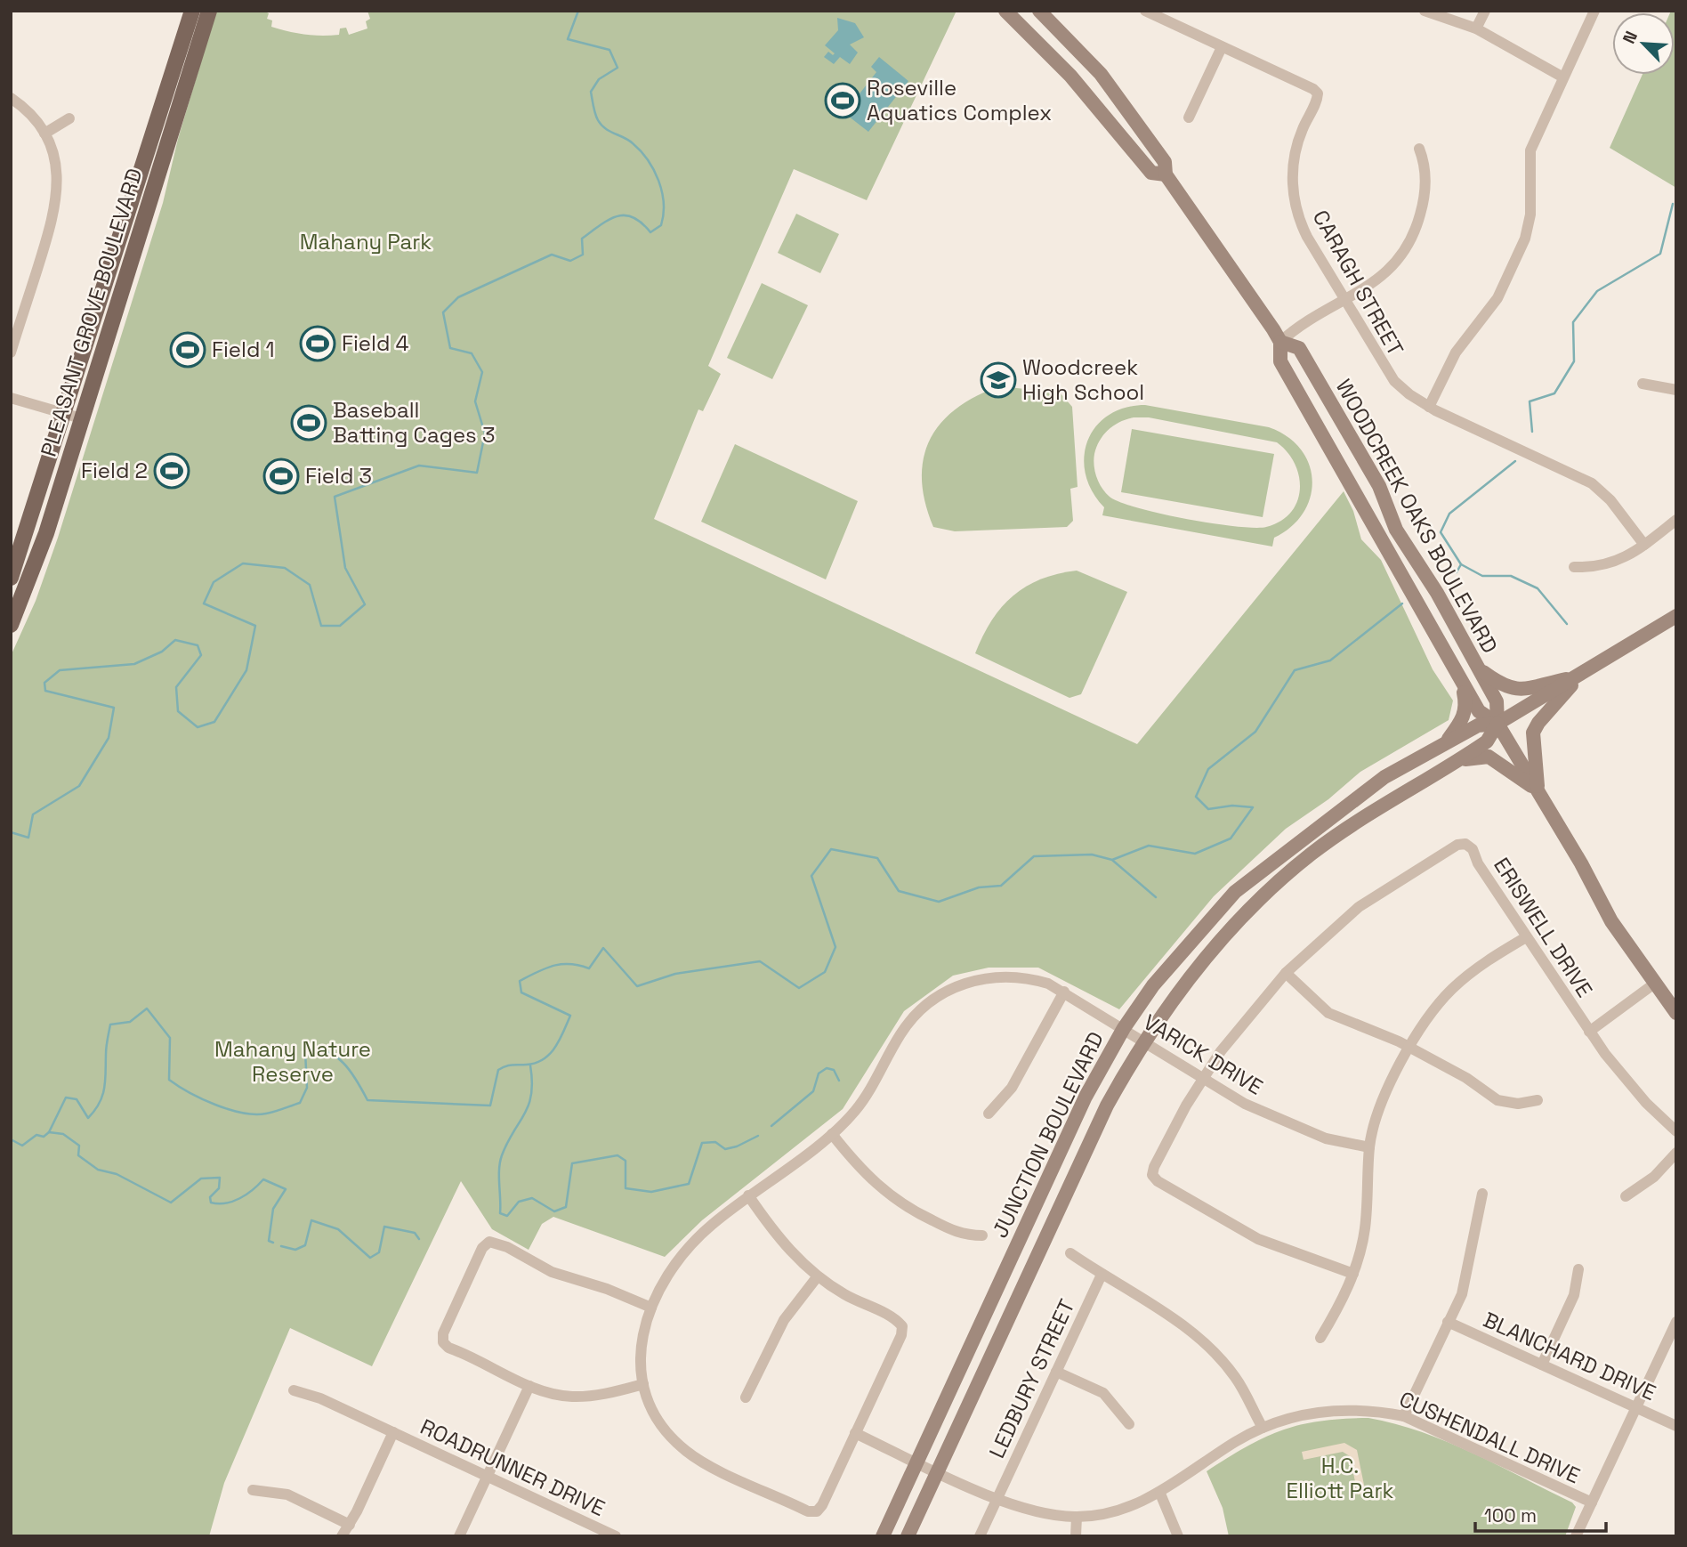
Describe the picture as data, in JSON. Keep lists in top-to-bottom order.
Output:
{
  "streets": {
    "main road": ["PLEASANT GROVE BOULEVARD", "WOODCREEK OAKS BOULEVARD", "JUNCTION BOULEVARD"],
    "street": [
      "CARAGH STREET",
      "ERISWELL DRIVE",
      "VARICK DRIVE",
      "BLANCHARD DRIVE",
      "LEDBURY STREET",
      "CUSHENDALL DRIVE",
      "ROADRUNNER DRIVE"
    ]
  },
  "crossings": [
    ["WOODCREEK OAKS BOULEVARD", "JUNCTION BOULEVARD"],
    ["VARICK DRIVE", "JUNCTION BOULEVARD"],
    ["JUNCTION BOULEVARD", "CUSHENDALL DRIVE"],
    ["LEDBURY STREET", "CUSHENDALL DRIVE"]
  ],
  "parks": ["Mahany Park", "Mahany Nature Reserve", "H.C. Elliott Park"],
  "places": {
    "sports": [
      "Roseville Aquatics Complex",
      "Field 4",
      "Field 1",
      "Baseball Batting Cages 3",
      "Field 2",
      "Field 3"
    ],
    "school or university": ["Woodcreek High School"]
  },
  "scale_bar": "100 m",
  "north": "top left"
}
